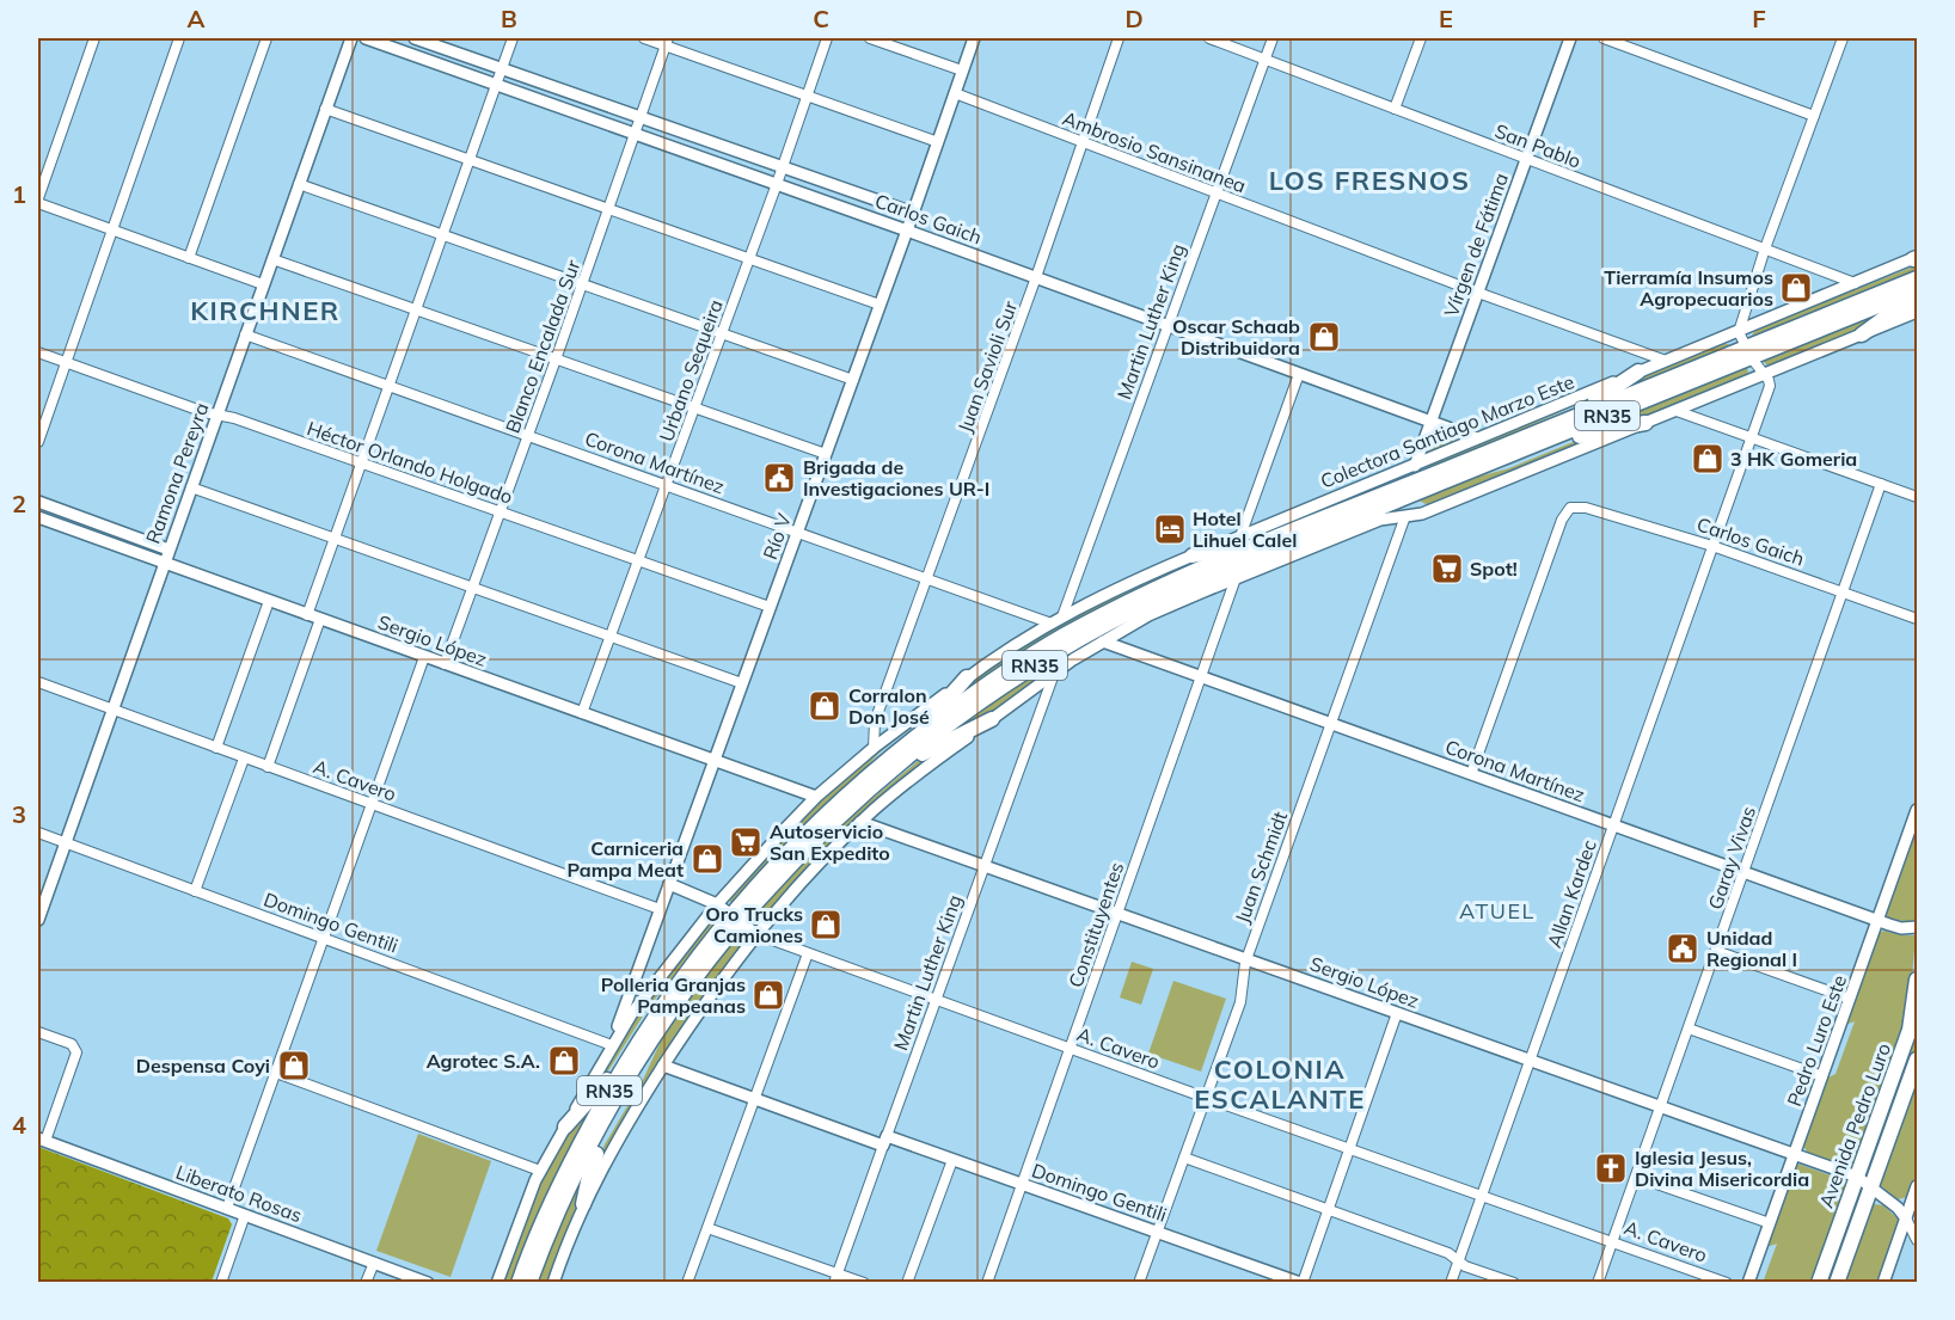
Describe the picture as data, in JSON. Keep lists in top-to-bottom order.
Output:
{
  "streets": {
    "main road": ["RN35", "Avenida Pedro Luro"],
    "street": [
      "San Pablo",
      "Ambrosio Sansinanea",
      "Carlos Gaich",
      "Vírgen de Fátima",
      "Martin Luther King",
      "Blanco Encalada Sur",
      "Juan Savioli Sur",
      "Urbano Sequeira",
      "Colectora Santiago Marzo Este",
      "Héctor Orlando Holgado",
      "Corona Martínez",
      "Ramona Pereyra",
      "Río V",
      "Sergio López",
      "A. Cavero",
      "Garay Vivas",
      "Juan Schmidt",
      "Allan Kardec",
      "Domingo Gentili",
      "Constituyentes",
      "Pedro Luro Este",
      "Liberato Rosas"
    ]
  },
  "crossings": [
    ["San Pablo", "Vírgen de Fátima"],
    ["San Pablo", "Martin Luther King"],
    ["San Pablo", "Colectora Santiago Marzo Este"],
    ["Ambrosio Sansinanea", "Vírgen de Fátima"],
    ["Ambrosio Sansinanea", "Martin Luther King"],
    ["Ambrosio Sansinanea", "Juan Savioli Sur"],
    ["Ambrosio Sansinanea", "Colectora Santiago Marzo Este"],
    ["Ambrosio Sansinanea", "Río V"],
    ["Carlos Gaich", "Vírgen de Fátima"],
    ["Carlos Gaich", "Martin Luther King"],
    ["Carlos Gaich", "Blanco Encalada Sur"],
    ["Carlos Gaich", "Juan Savioli Sur"],
    ["Carlos Gaich", "Urbano Sequeira"],
    ["Carlos Gaich", "Colectora Santiago Marzo Este"],
    ["Carlos Gaich", "Corona Martínez"],
    ["Carlos Gaich", "Río V"],
    ["Carlos Gaich", "Garay Vivas"],
    ["Carlos Gaich", "Allan Kardec"],
    ["Vírgen de Fátima", "Colectora Santiago Marzo Este"],
    ["Vírgen de Fátima", "Juan Schmidt"],
    ["Martin Luther King", "Colectora Santiago Marzo Este"],
    ["Martin Luther King", "Sergio López"],
    ["Martin Luther King", "A. Cavero"],
    ["Martin Luther King", "Domingo Gentili"],
    ["Blanco Encalada Sur", "Héctor Orlando Holgado"],
    ["Blanco Encalada Sur", "Corona Martínez"],
    ["Blanco Encalada Sur", "Sergio López"],
    ["Juan Savioli Sur", "Colectora Santiago Marzo Este"],
    ["Juan Savioli Sur", "Corona Martínez"],
    ["Urbano Sequeira", "Héctor Orlando Holgado"],
    ["Urbano Sequeira", "Corona Martínez"],
    ["Urbano Sequeira", "Sergio López"],
    ["RN35", "A. Cavero"],
    ["RN35", "Juan Schmidt"],
    ["Colectora Santiago Marzo Este", "Corona Martínez"],
    ["Colectora Santiago Marzo Este", "Río V"],
    ["Colectora Santiago Marzo Este", "Sergio López"],
    ["Colectora Santiago Marzo Este", "A. Cavero"],
    ["Colectora Santiago Marzo Este", "Juan Schmidt"],
    ["Colectora Santiago Marzo Este", "Domingo Gentili"],
    ["Héctor Orlando Holgado", "Ramona Pereyra"],
    ["Héctor Orlando Holgado", "Río V"],
    ["Corona Martínez", "Ramona Pereyra"],
    ["Corona Martínez", "Río V"],
    ["Corona Martínez", "Garay Vivas"],
    ["Corona Martínez", "Juan Schmidt"],
    ["Corona Martínez", "Allan Kardec"],
    ["Corona Martínez", "Constituyentes"],
    ["Corona Martínez", "Pedro Luro Este"],
    ["Ramona Pereyra", "Sergio López"],
    ["Ramona Pereyra", "A. Cavero"],
    ["Ramona Pereyra", "Domingo Gentili"],
    ["Río V", "Sergio López"],
    ["Río V", "A. Cavero"],
    ["Río V", "Domingo Gentili"],
    ["Sergio López", "Garay Vivas"],
    ["Sergio López", "Juan Schmidt"],
    ["Sergio López", "Allan Kardec"],
    ["Sergio López", "Constituyentes"],
    ["Sergio López", "Pedro Luro Este"],
    ["Sergio López", "Avenida Pedro Luro"],
    ["A. Cavero", "Garay Vivas"],
    ["A. Cavero", "Juan Schmidt"],
    ["A. Cavero", "Allan Kardec"],
    ["A. Cavero", "Constituyentes"],
    ["Juan Schmidt", "Domingo Gentili"],
    ["Domingo Gentili", "Constituyentes"]
  ],
  "districts": [
    "LOS FRESNOS",
    "KIRCHNER",
    "ATUEL",
    "COLONIA ESCALANTE"
  ],
  "places": {
    "shop": [
      "Tierramía Insumos Agropecuarios",
      "Oscar Schaab Distribuidora",
      "3 HK Gomeria",
      "Corralon Don José",
      "Carniceria Pampa Meat",
      "Oro Trucks Camiones",
      "Polleria Granjas Pampeanas",
      "Agrotec S.A.",
      "Despensa Coyi"
    ],
    "public building": ["Brigada de Investigaciones UR-I", "Unidad Regional I"],
    "hotel": ["Hotel Lihuel Calel"],
    "supermarket": ["Spot!", "Autoservicio San Expedito"],
    "church": ["Iglesia Jesus, Divina Misericordia"]
  },
  "grid": {
    "columns": [
      "A",
      "B",
      "C",
      "D",
      "E",
      "F"
    ],
    "rows": [
      "1",
      "2",
      "3",
      "4"
    ]
  }
}
